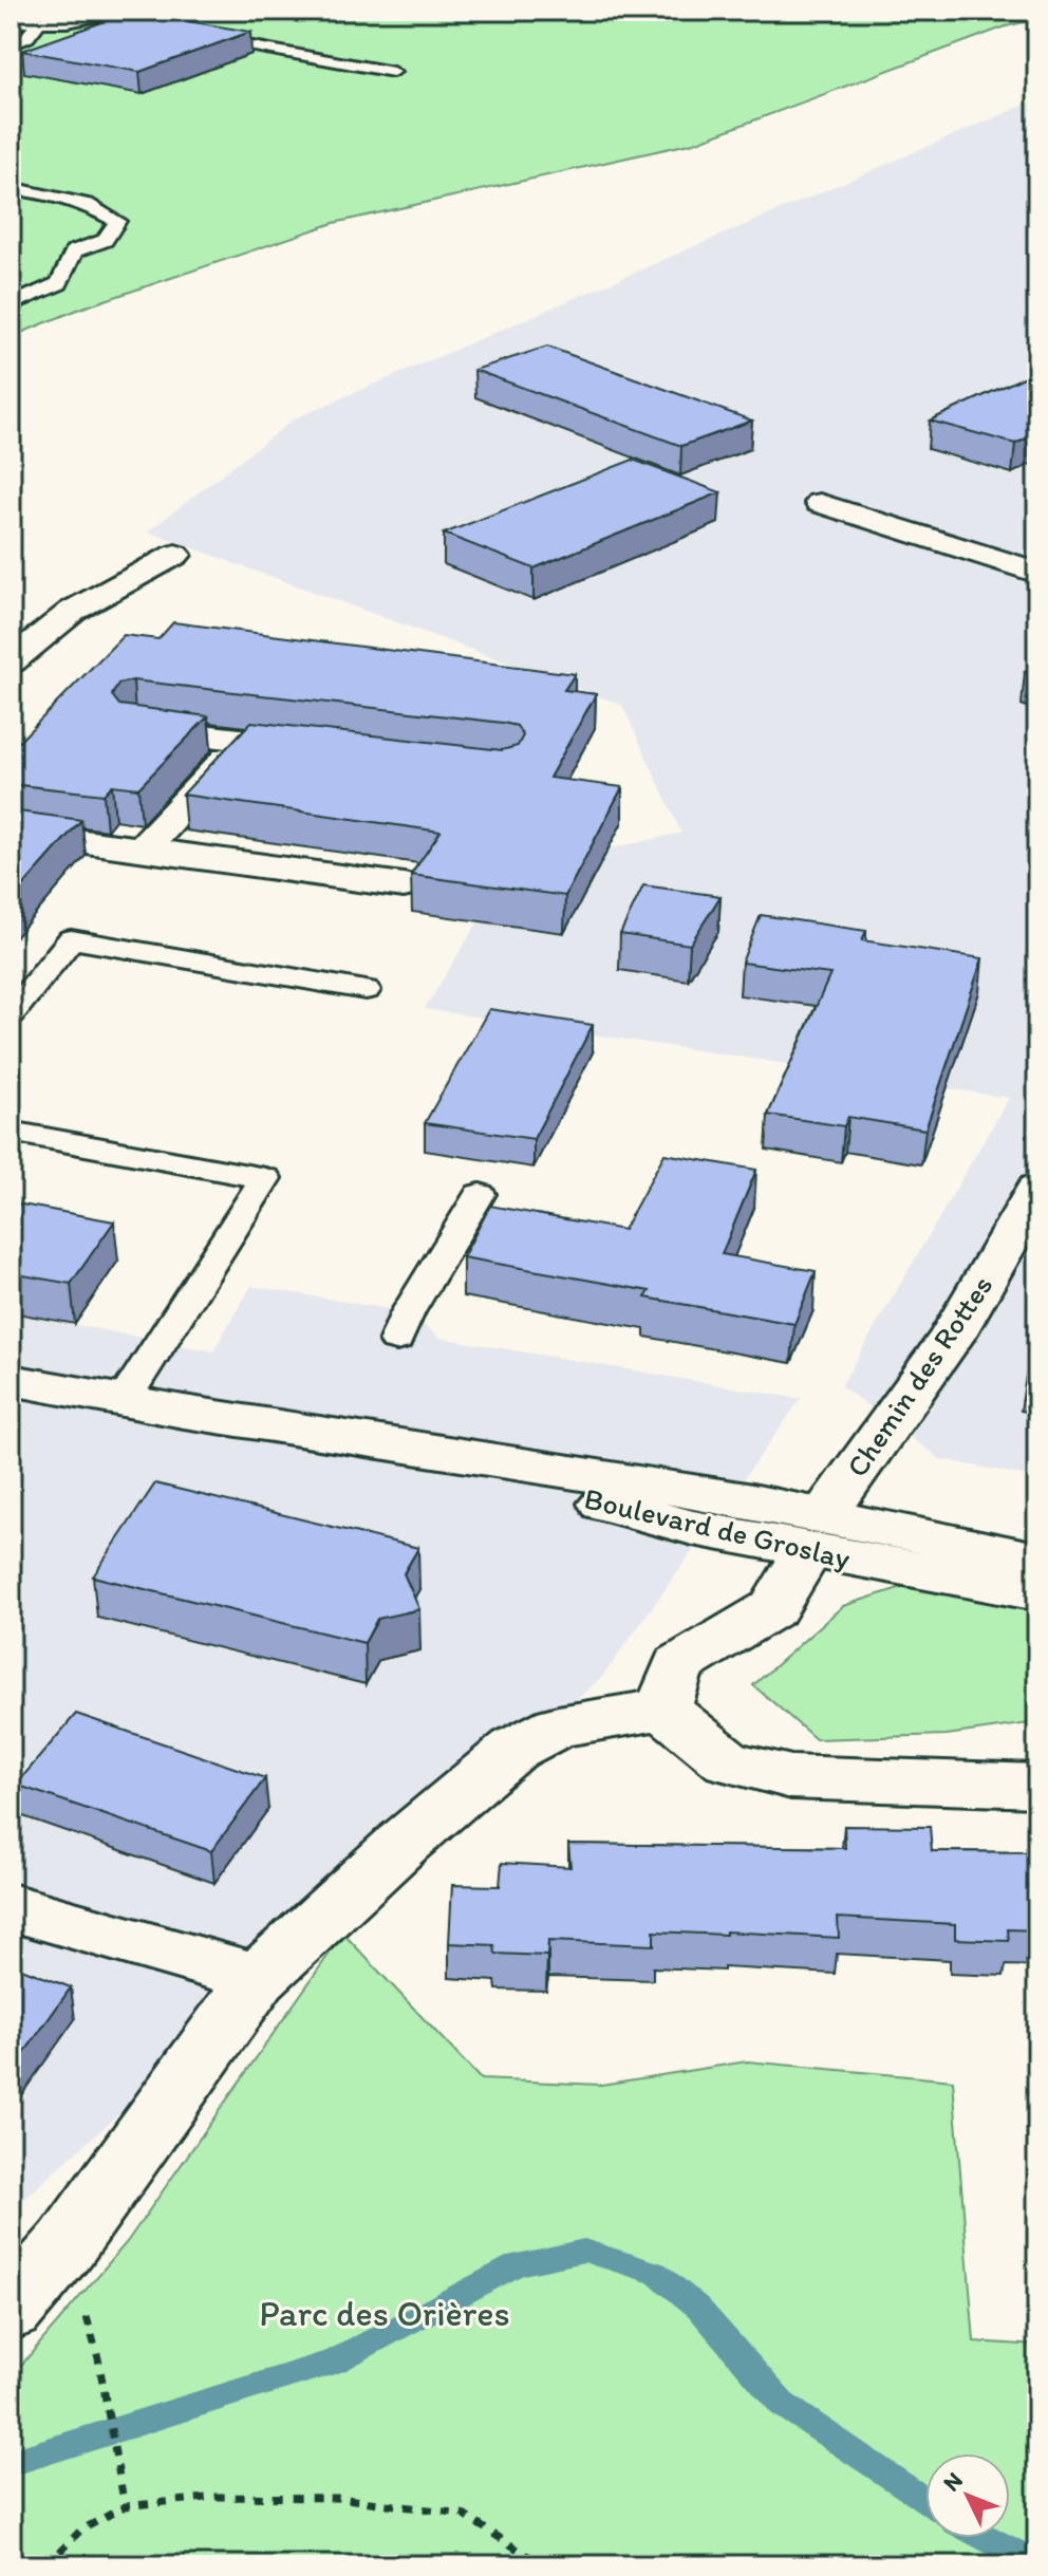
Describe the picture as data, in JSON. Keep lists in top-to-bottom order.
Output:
{
  "streets": {
    "street": ["Chemin des Rottes", "Boulevard de Groslay"]
  },
  "crossings": [
    ["Chemin des Rottes", "Boulevard de Groslay"]
  ],
  "parks": ["Parc des Orières"],
  "north": "top left"
}
